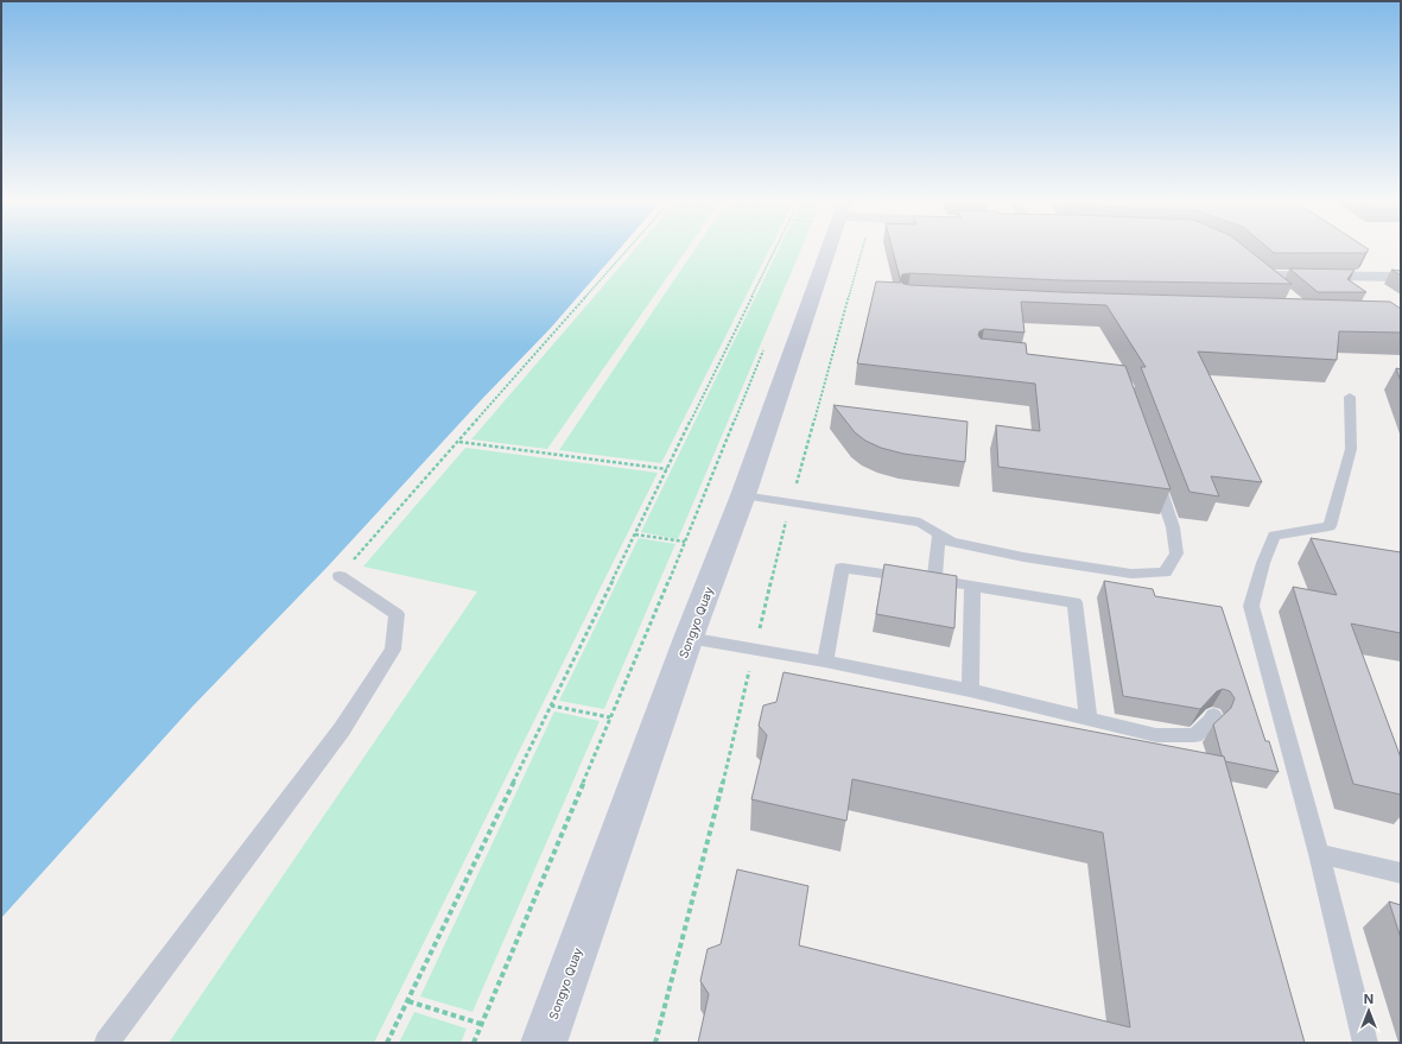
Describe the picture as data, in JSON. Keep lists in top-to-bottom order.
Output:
{
  "streets": {
    "main road": ["Songyo Quay"]
  },
  "north": "top"
}
